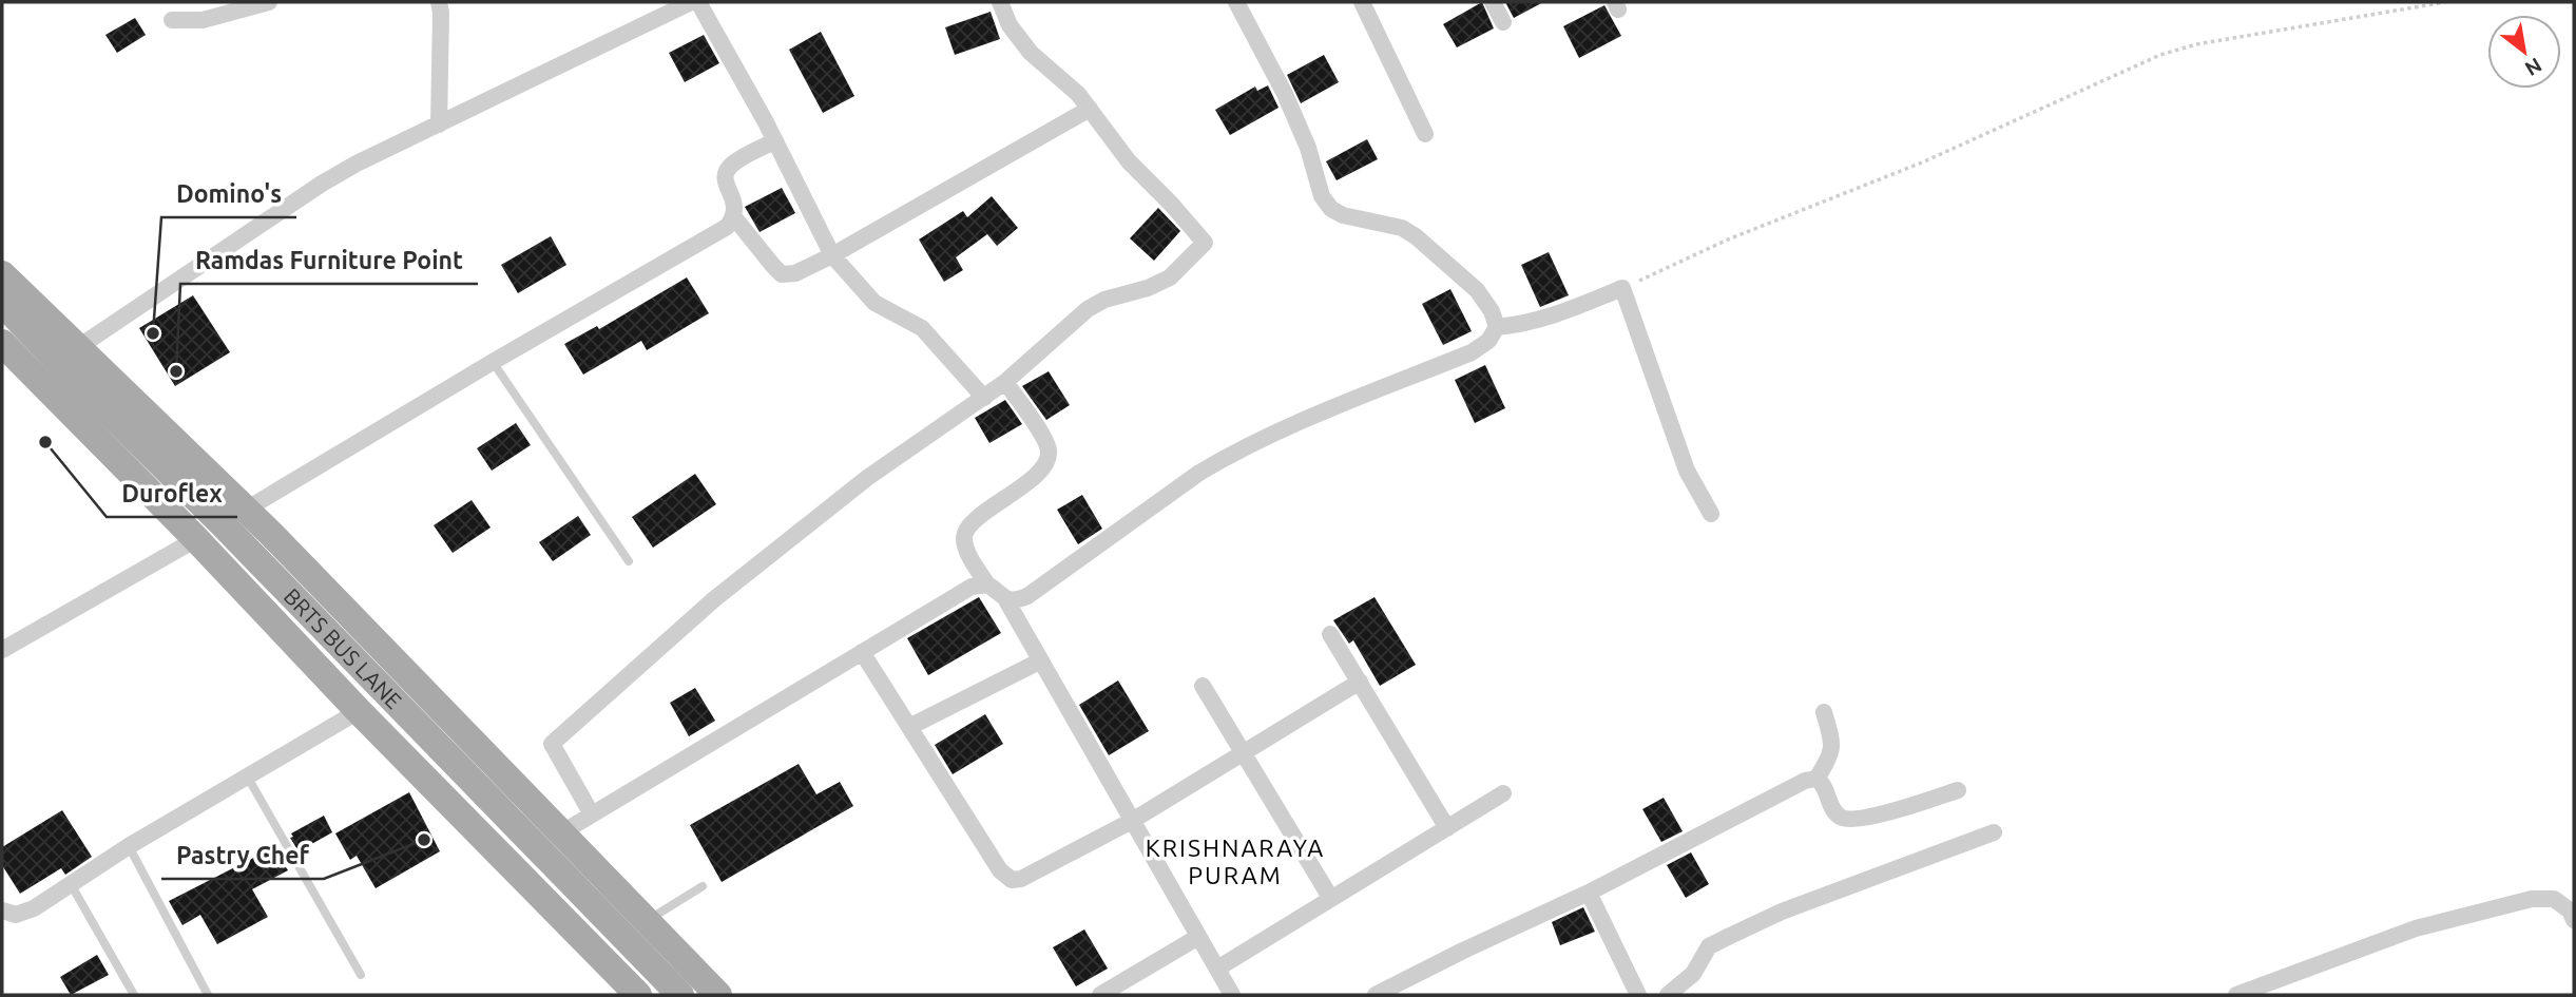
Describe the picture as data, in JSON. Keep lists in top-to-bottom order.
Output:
{
  "streets": {
    "main road": ["BRTS BUS LANE"]
  },
  "districts": ["KRISHNARAYA PURAM"],
  "places": [
    "Domino's",
    "Ramdas Furniture Point",
    "Duroflex",
    "Pastry Chef"
  ],
  "north": "bottom right"
}
